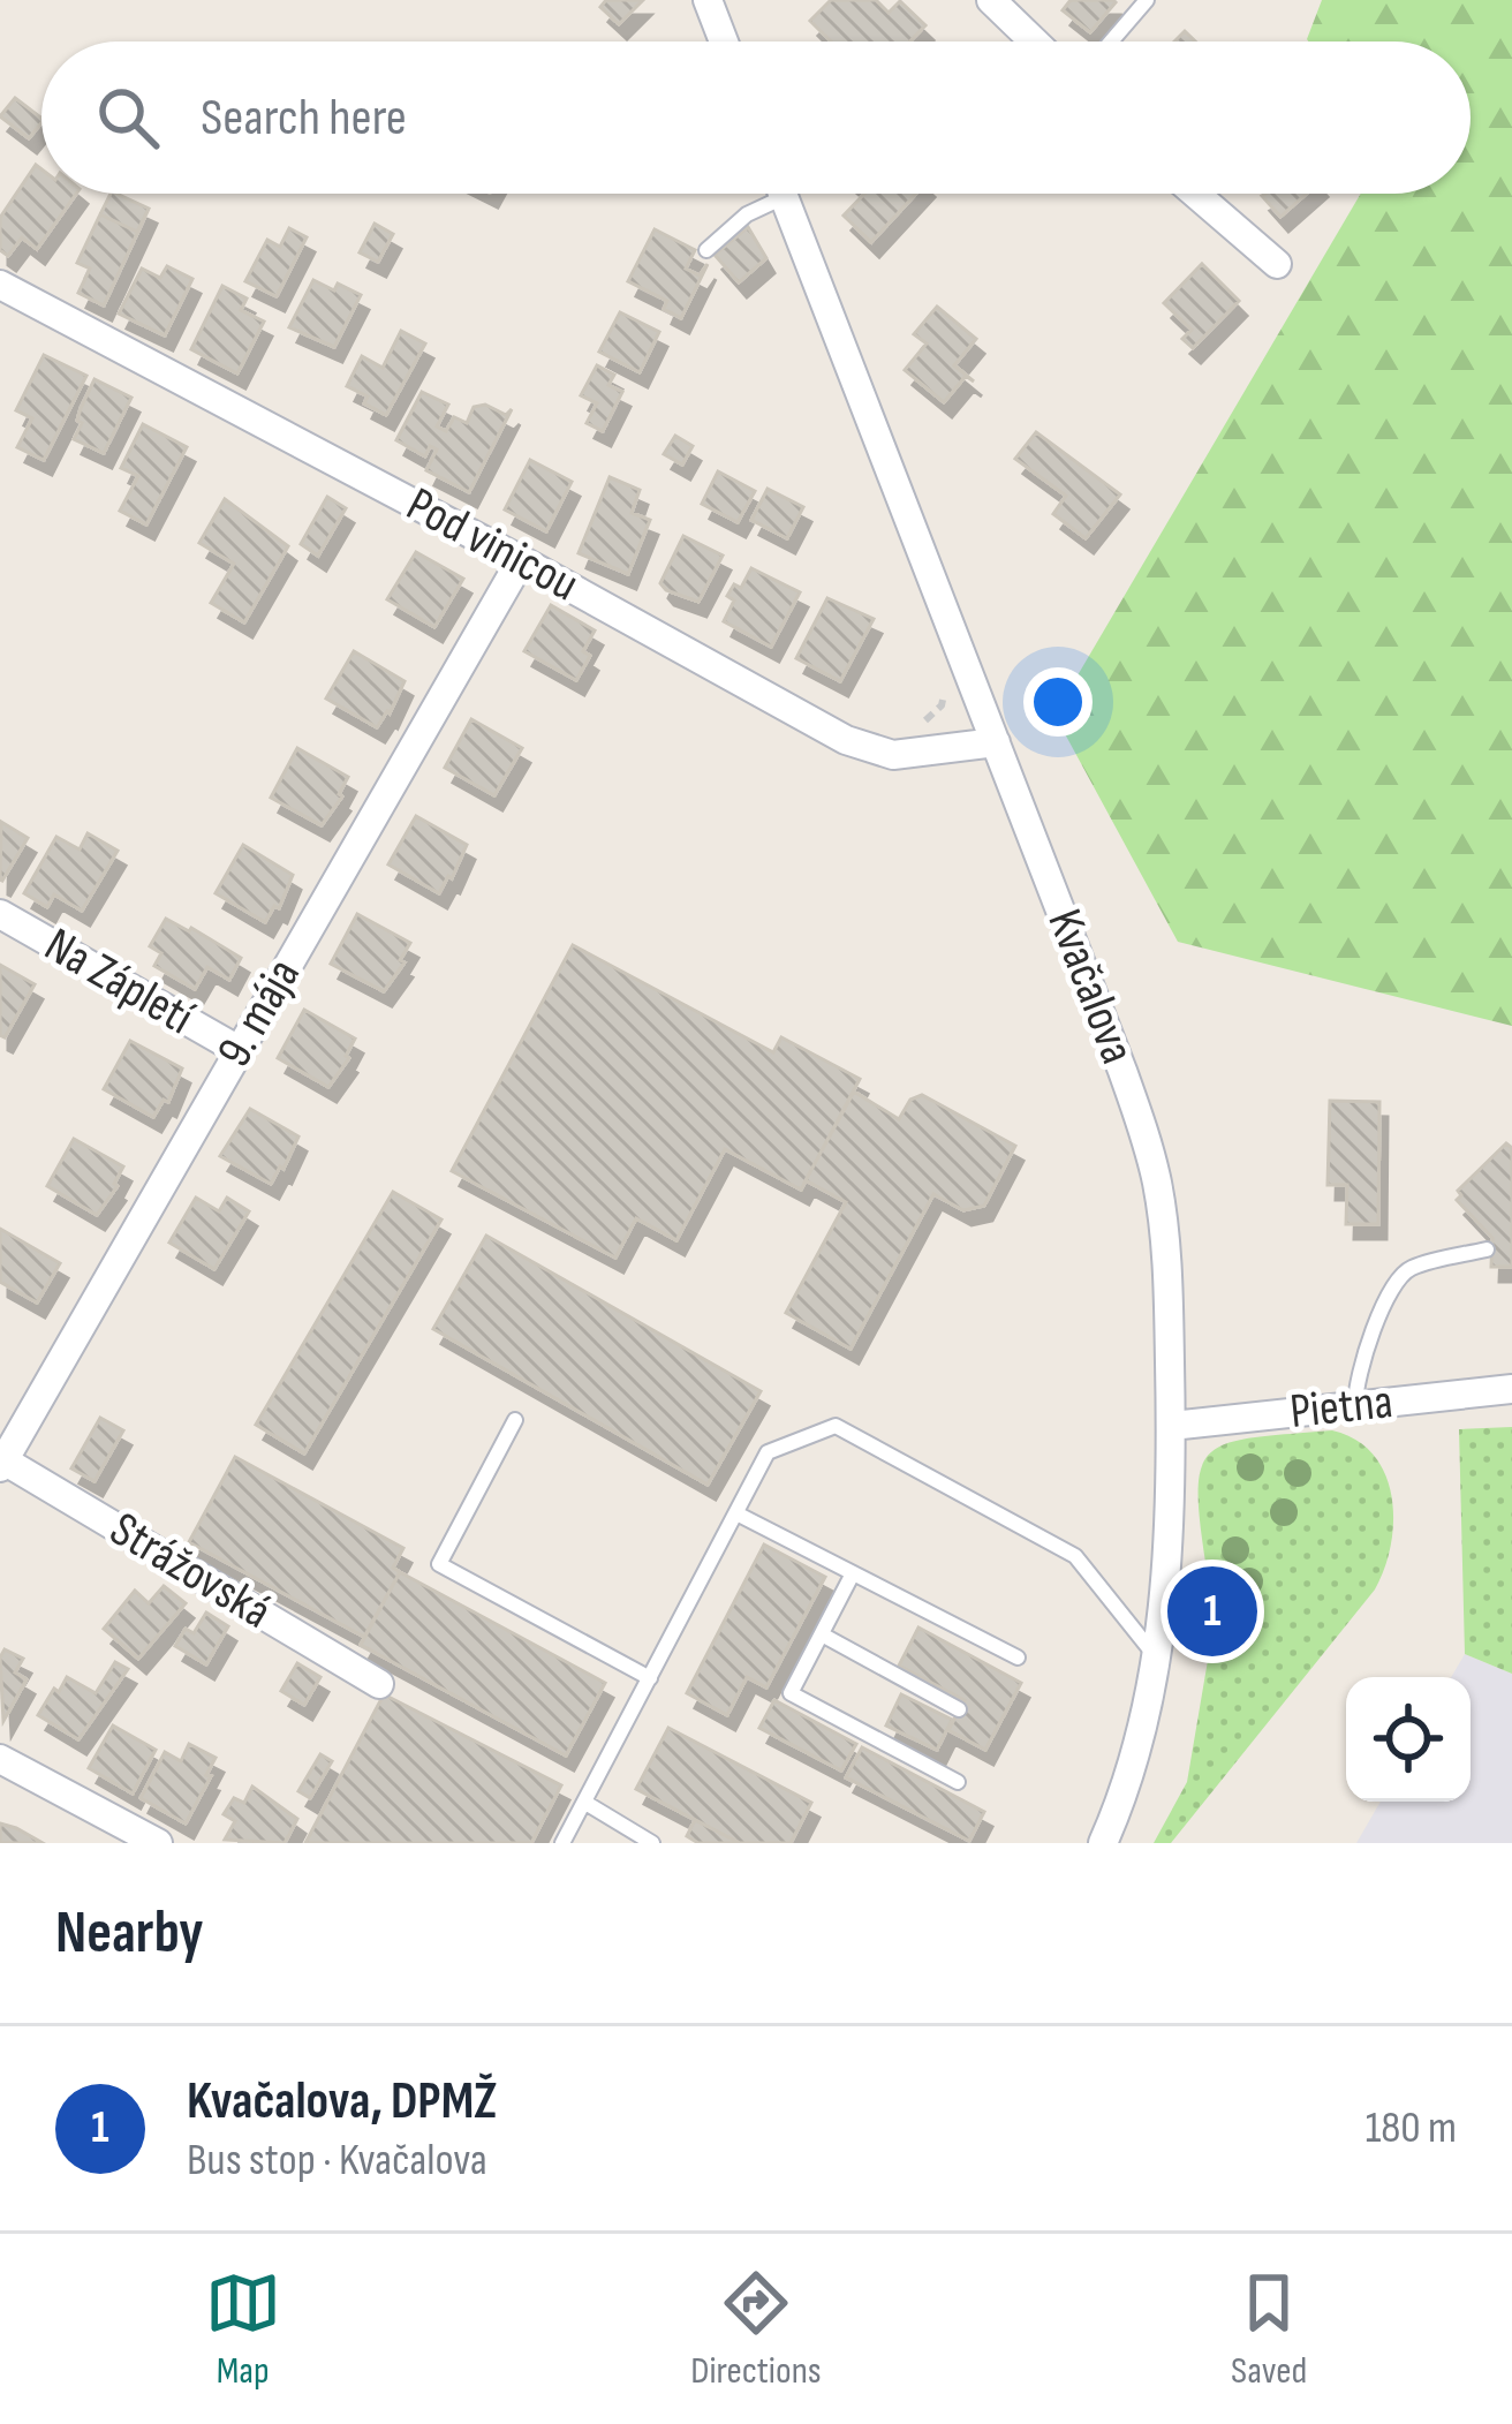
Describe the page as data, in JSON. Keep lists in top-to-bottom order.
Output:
{
  "streets": {
    "street": [
      "Pod vinicou",
      "Na Zápletí",
      "Kvačalova",
      "9. mája",
      "Pietna",
      "Strážovská"
    ]
  },
  "crossings": [
    ["Pod vinicou", "Kvačalova"],
    ["Pod vinicou", "9. mája"],
    ["Na Zápletí", "9. mája"],
    ["Kvačalova", "Pietna"],
    ["9. mája", "Strážovská"]
  ],
  "page": {
    "search": "Search here",
    "pins": "1",
    "heading": "Nearby",
    "list": [
      {
        "mark": "1",
        "name": "Kvačalova, DPMŽ",
        "note": "Bus stop · Kvačalova",
        "value": "180 m"
      }
    ],
    "nav": ["Map", "Directions", "Saved"]
  }
}
